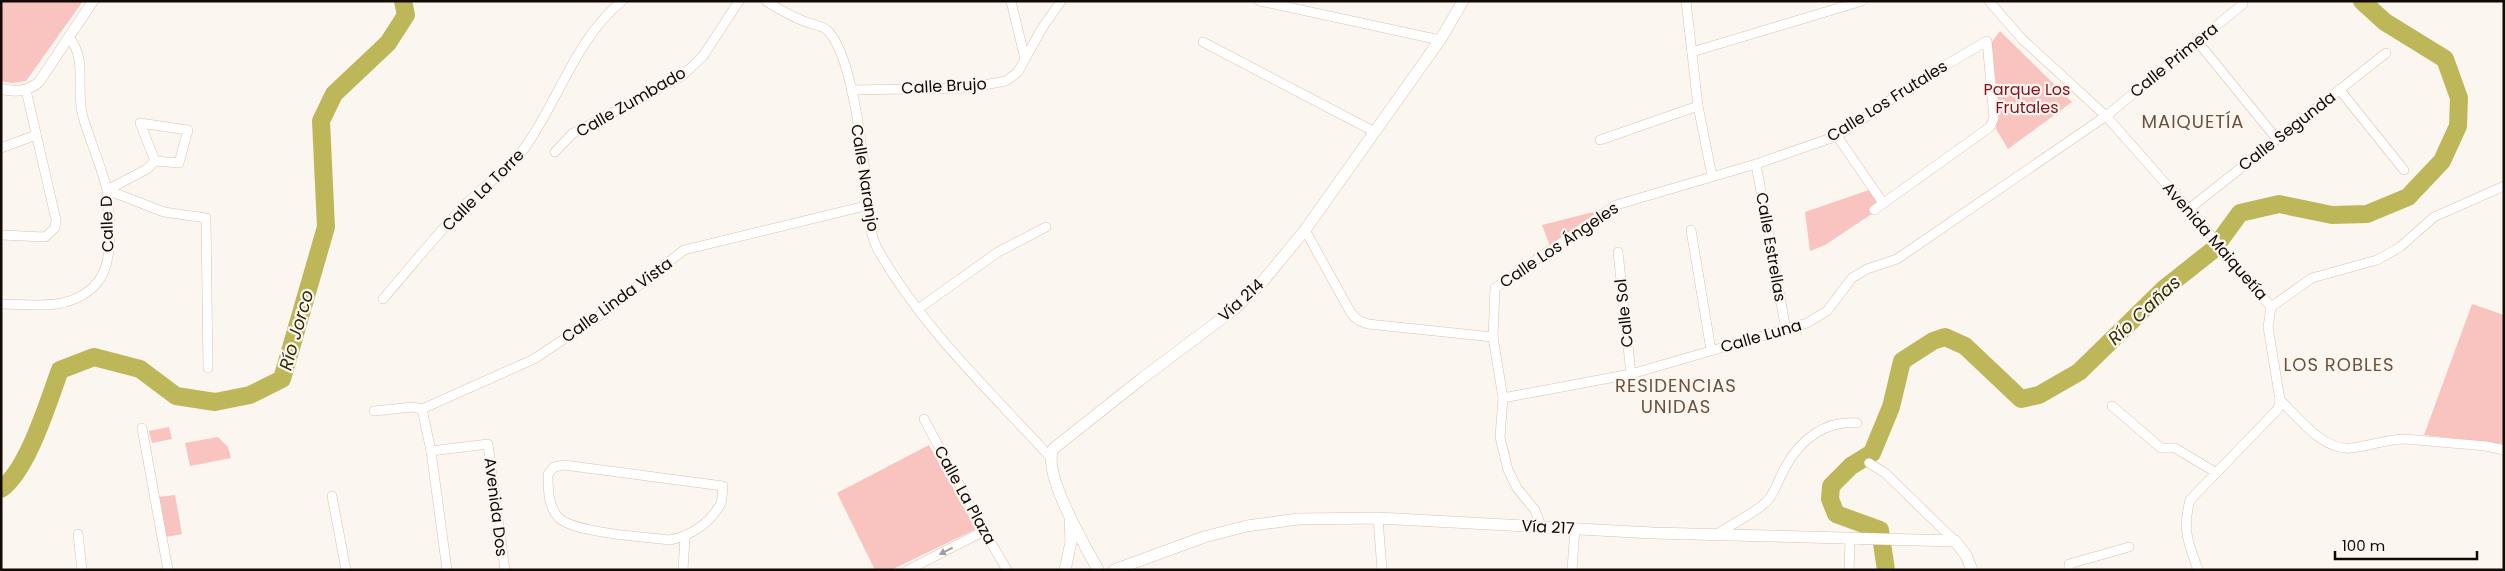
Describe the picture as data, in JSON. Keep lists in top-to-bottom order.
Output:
{
  "streets": {
    "main road": ["Vía 214", "Vía 217"],
    "street": [
      "Calle Primera",
      "Calle Brujo",
      "Calle Los Frutales",
      "Calle Zumbado",
      "Calle Segunda",
      "Calle Naranjo",
      "Calle La Torre",
      "Calle D",
      "Avenida Maiquetía",
      "Calle Los Ángeles",
      "Calle Estrellas",
      "Calle Linda Vista",
      "Calle Sol",
      "Calle Luna",
      "Calle La Plaza",
      "Avenida Dos"
    ]
  },
  "crossings": [
    ["Calle Primera", "Avenida Maiquetía"],
    ["Calle Primera", "Calle Luna"],
    ["Calle Brujo", "Calle Naranjo"],
    ["Calle Los Frutales", "Calle Los Ángeles"],
    ["Calle Los Frutales", "Calle Estrellas"],
    ["Calle Segunda", "Avenida Maiquetía"],
    ["Calle Naranjo", "Calle Linda Vista"],
    ["Calle Naranjo", "Vía 214"],
    ["Avenida Maiquetía", "Calle Luna"],
    ["Calle Los Ángeles", "Calle Estrellas"],
    ["Calle Estrellas", "Calle Luna"],
    ["Calle Sol", "Calle Luna"]
  ],
  "districts": ["MAIQUETÍA", "LOS ROBLES", "RESIDENCIAS UNIDAS"],
  "water": ["Río Cañas", "Río Jorco"],
  "parks": ["Parque Los Frutales"],
  "scale_bar": "100 m"
}
